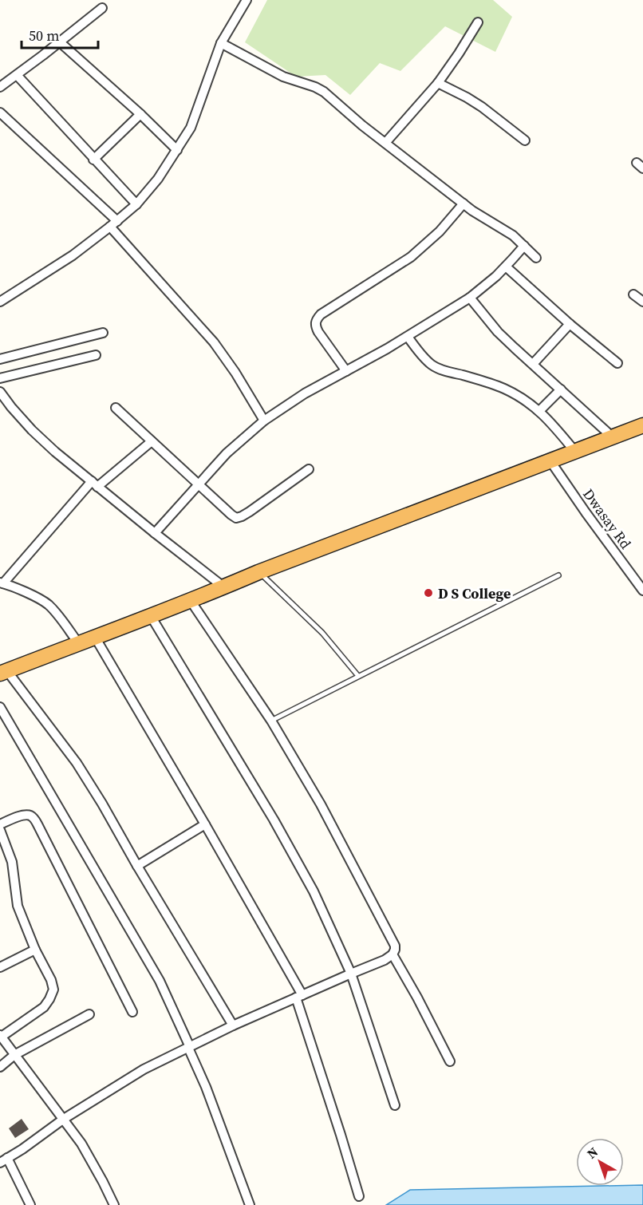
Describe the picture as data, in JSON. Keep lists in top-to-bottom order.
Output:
{
  "streets": {
    "street": ["Dwasay Rd"]
  },
  "places": ["D S College"],
  "scale_bar": "50 m",
  "north": "top left"
}
